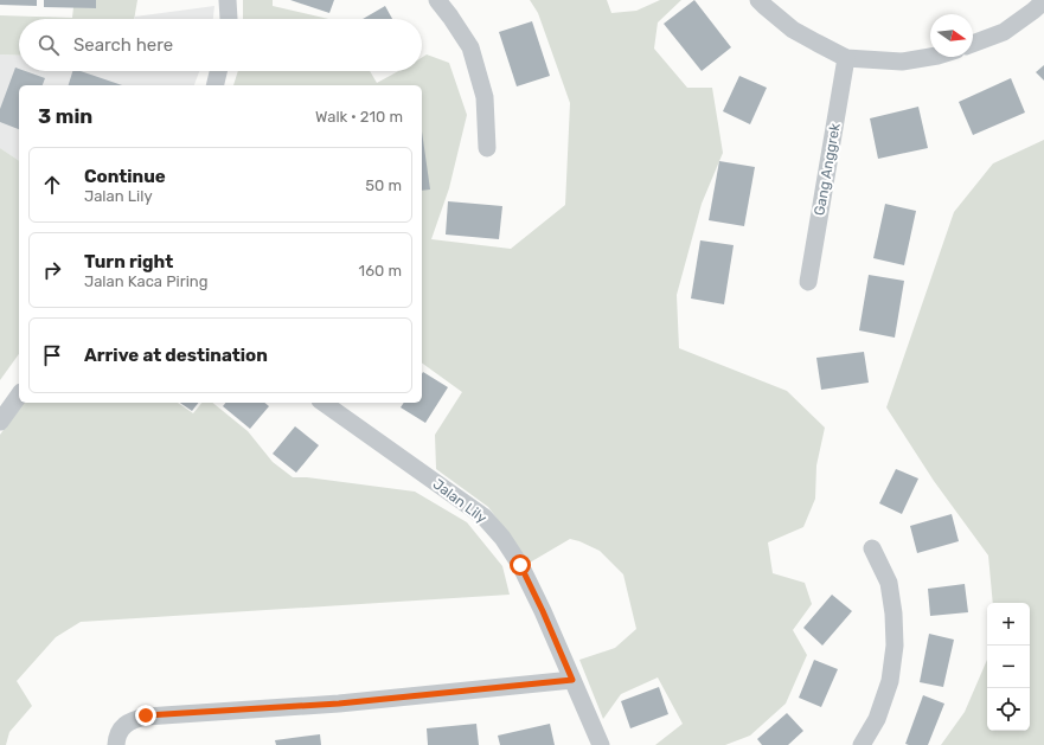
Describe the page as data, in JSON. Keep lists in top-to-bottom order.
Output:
{
  "streets": {
    "street": ["Gang Anggrek", "Jalan Lily"]
  },
  "north": "right",
  "page": {
    "search": "Search here",
    "heading": ["3 min", "Walk · 210 m"],
    "list": [
      ["Continue", "Jalan Lily", "50 m"],
      ["Turn right", "Jalan Kaca Piring", "160 m"],
      "Arrive at destination"
    ],
    "map_buttons": ["+", "−"]
  }
}
